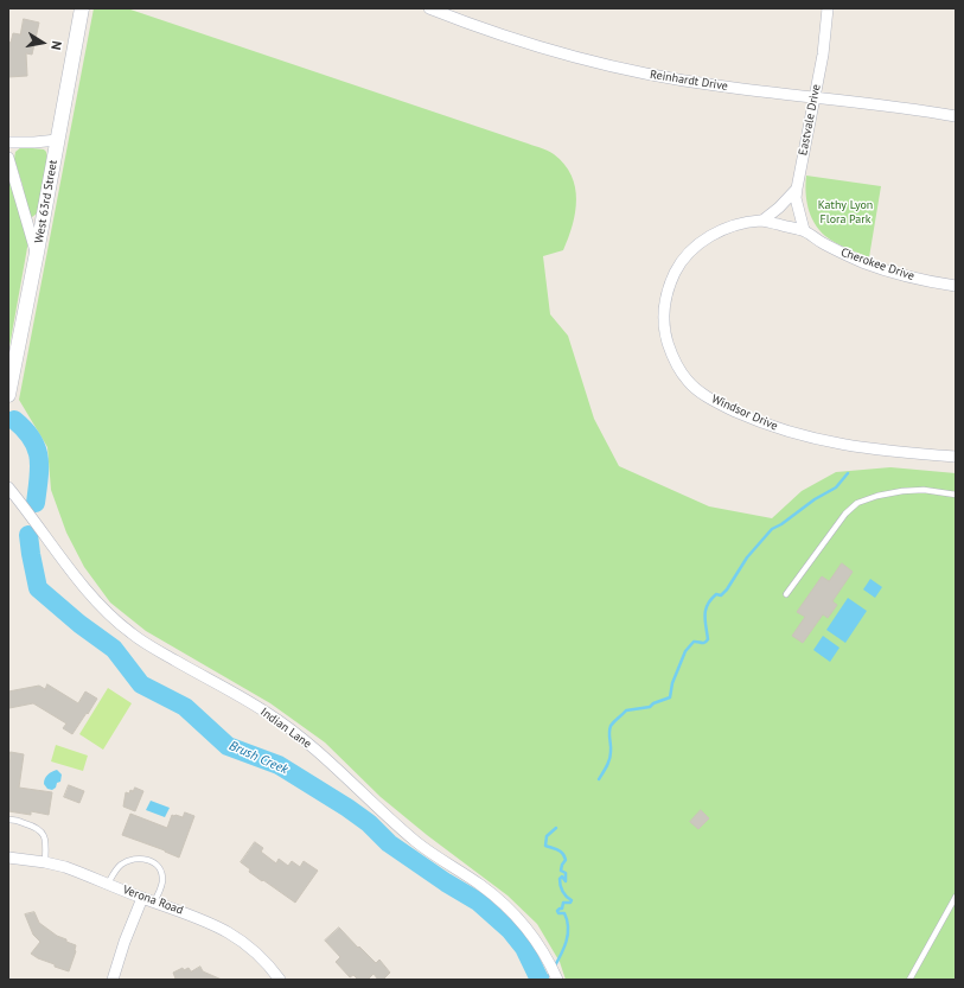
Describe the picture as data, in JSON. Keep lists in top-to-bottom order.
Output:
{
  "streets": {
    "main road": ["West 63rd Street"],
    "street": [
      "Reinhardt Drive",
      "Eastvale Drive",
      "Cherokee Drive",
      "Windsor Drive",
      "Indian Lane",
      "Verona Road"
    ]
  },
  "crossings": [
    ["Reinhardt Drive", "Eastvale Drive"],
    ["Eastvale Drive", "Cherokee Drive"],
    ["Eastvale Drive", "Windsor Drive"],
    ["Cherokee Drive", "Windsor Drive"]
  ],
  "water": ["Brush Creek"],
  "parks": ["Kathy Lyon Flora Park"],
  "north": "right"
}
